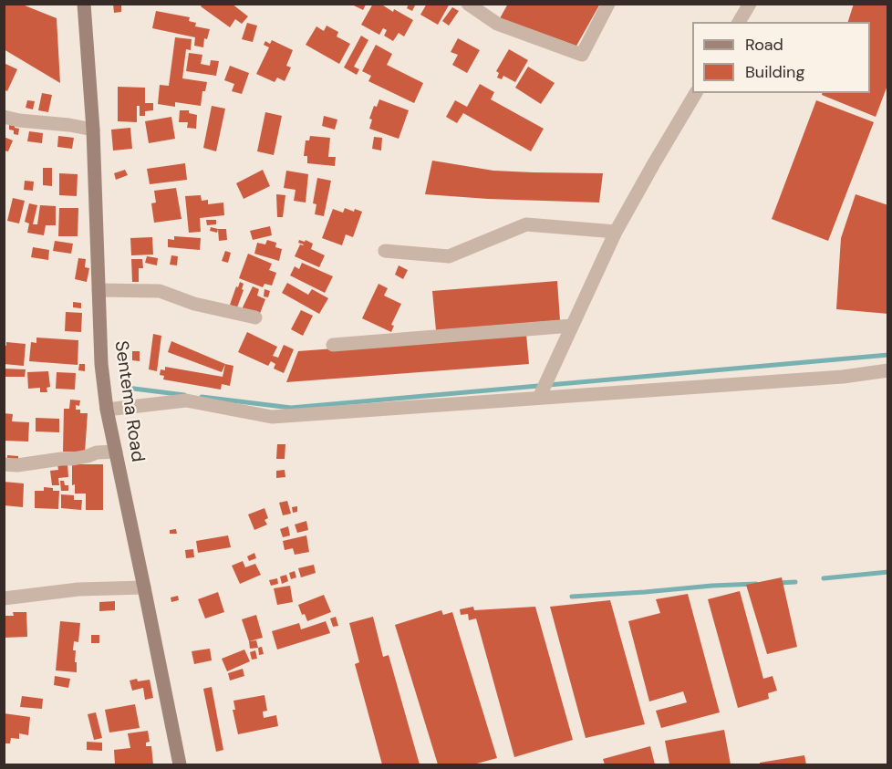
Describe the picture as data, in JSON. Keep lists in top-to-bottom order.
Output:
{
  "streets": {
    "main road": ["Sentema Road"]
  },
  "legend": ["Road", "Building"]
}
